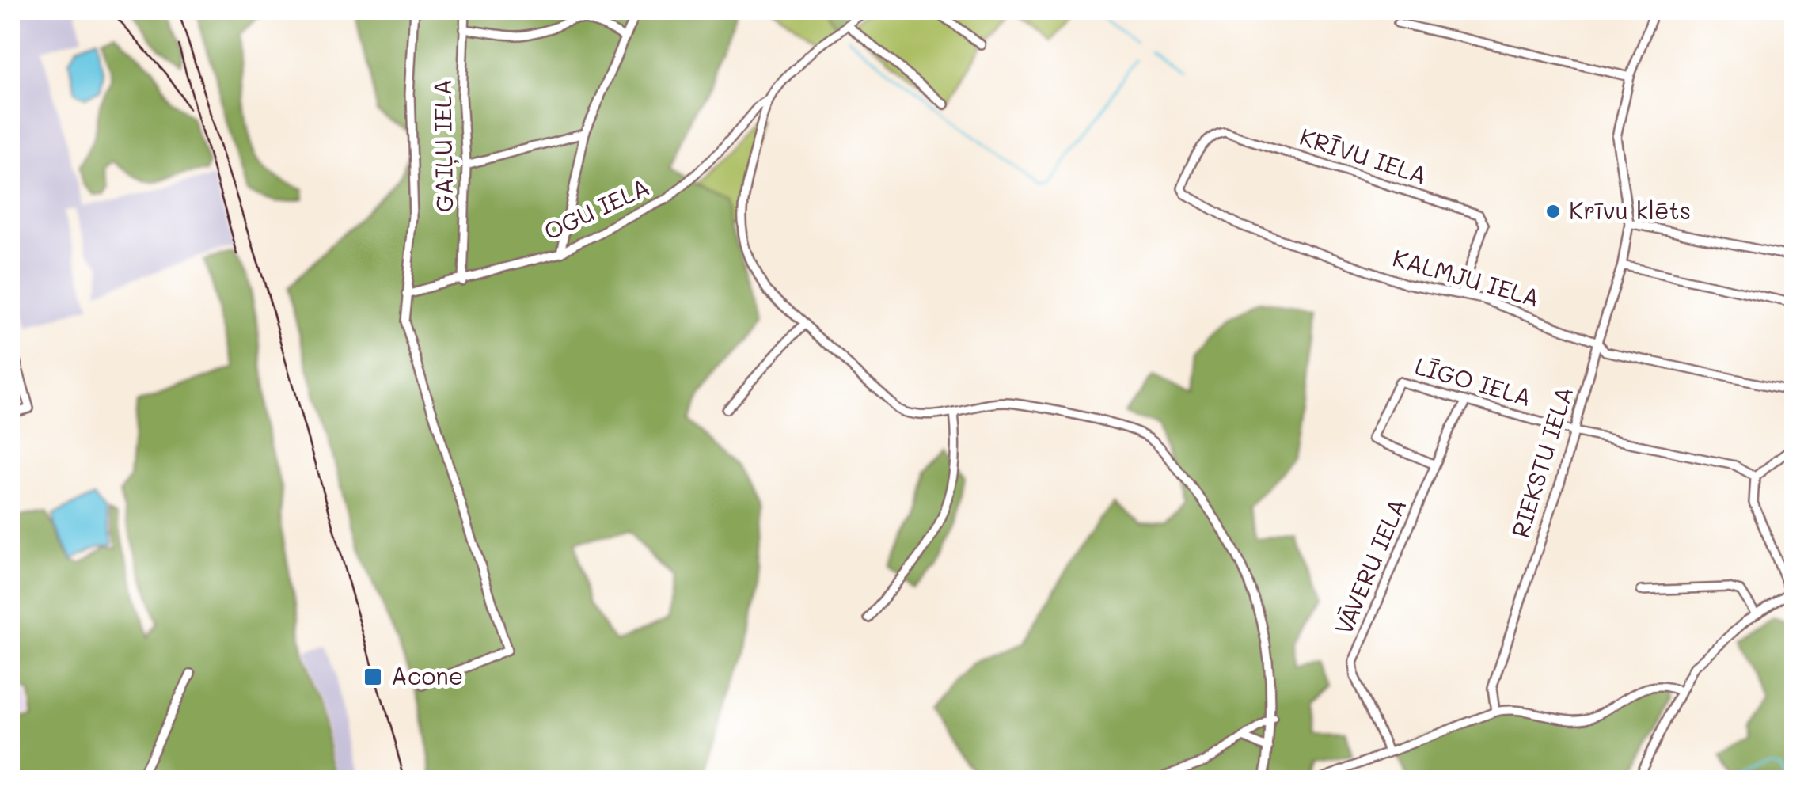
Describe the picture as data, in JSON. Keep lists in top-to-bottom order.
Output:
{
  "streets": {
    "street": [
      "GAIĻU IELA",
      "KRĪVU IELA",
      "OGU IELA",
      "KALMJU IELA",
      "LĪGO IELA",
      "RIEKSTU IELA",
      "VĀVERU IELA"
    ]
  },
  "crossings": [
    ["GAIĻU IELA", "OGU IELA"],
    ["KRĪVU IELA", "KALMJU IELA"],
    ["KALMJU IELA", "RIEKSTU IELA"],
    ["LĪGO IELA", "RIEKSTU IELA"],
    ["LĪGO IELA", "VĀVERU IELA"]
  ],
  "places": {
    "other": ["Krīvu klēts"],
    "transit": ["Acone"]
  }
}
